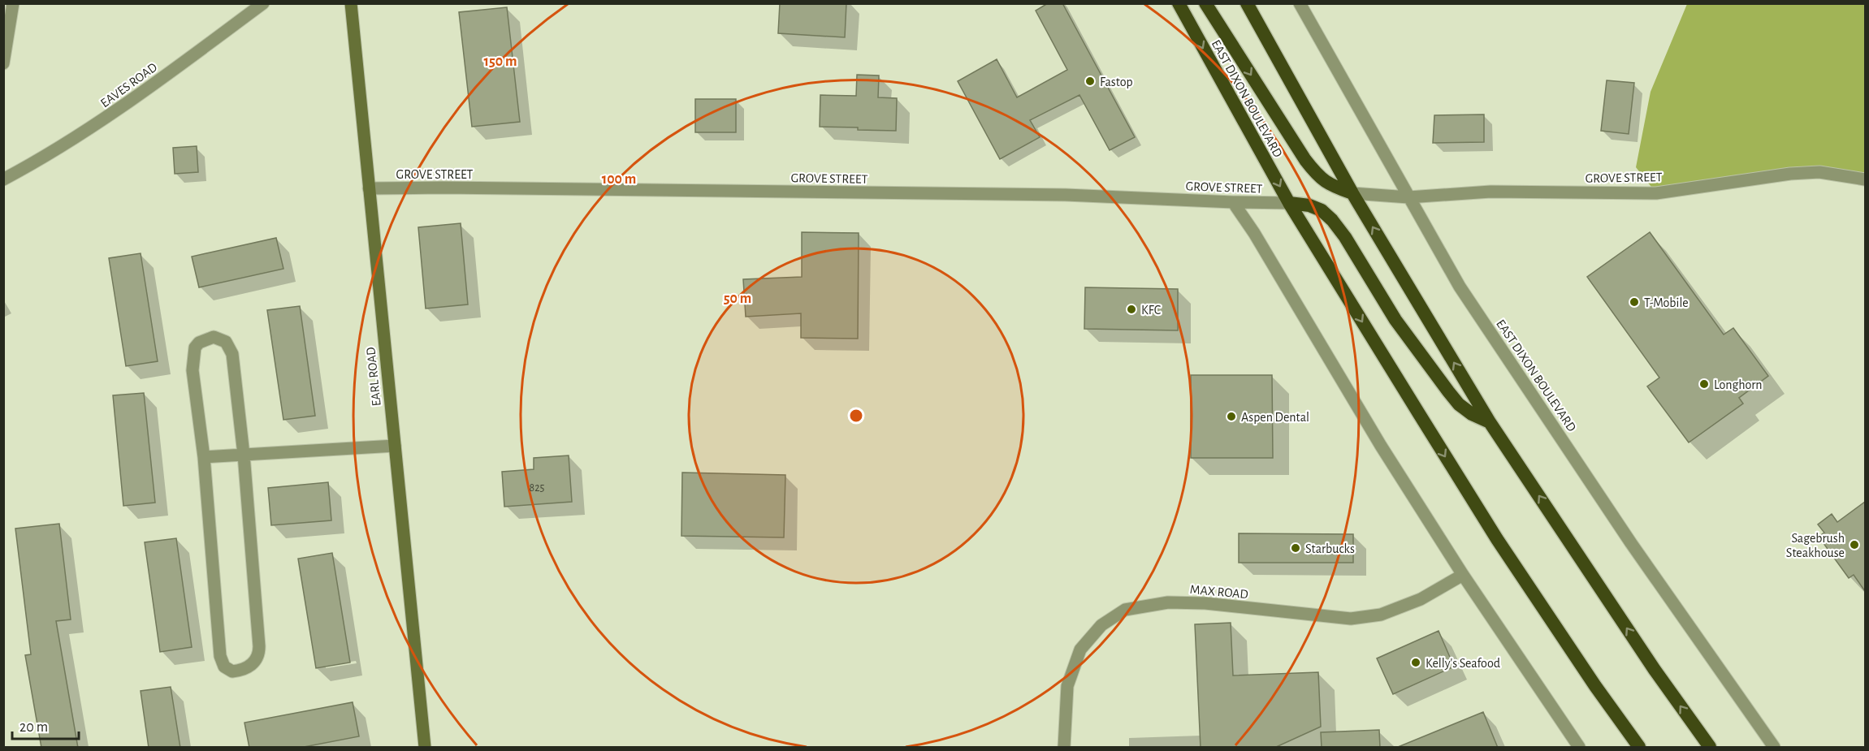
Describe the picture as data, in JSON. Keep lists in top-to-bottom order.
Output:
{
  "streets": {
    "highway": ["EAST DIXON BOULEVARD"],
    "main road": ["EARL ROAD"],
    "street": ["EAVES ROAD", "GROVE STREET", "MAX ROAD"]
  },
  "crossings": [
    ["EAST DIXON BOULEVARD", "GROVE STREET"],
    ["GROVE STREET", "EARL ROAD"]
  ],
  "places": [
    "Fastop",
    "T-Mobile",
    "KFC",
    "Longhorn",
    "Aspen Dental",
    "Sagebrush Steakhouse",
    "Starbucks",
    "Kelly's Seafood"
  ],
  "house_numbers": ["825"],
  "scale_bar": "20 m",
  "rings": ["150 m", "100 m", "50 m"]
}
